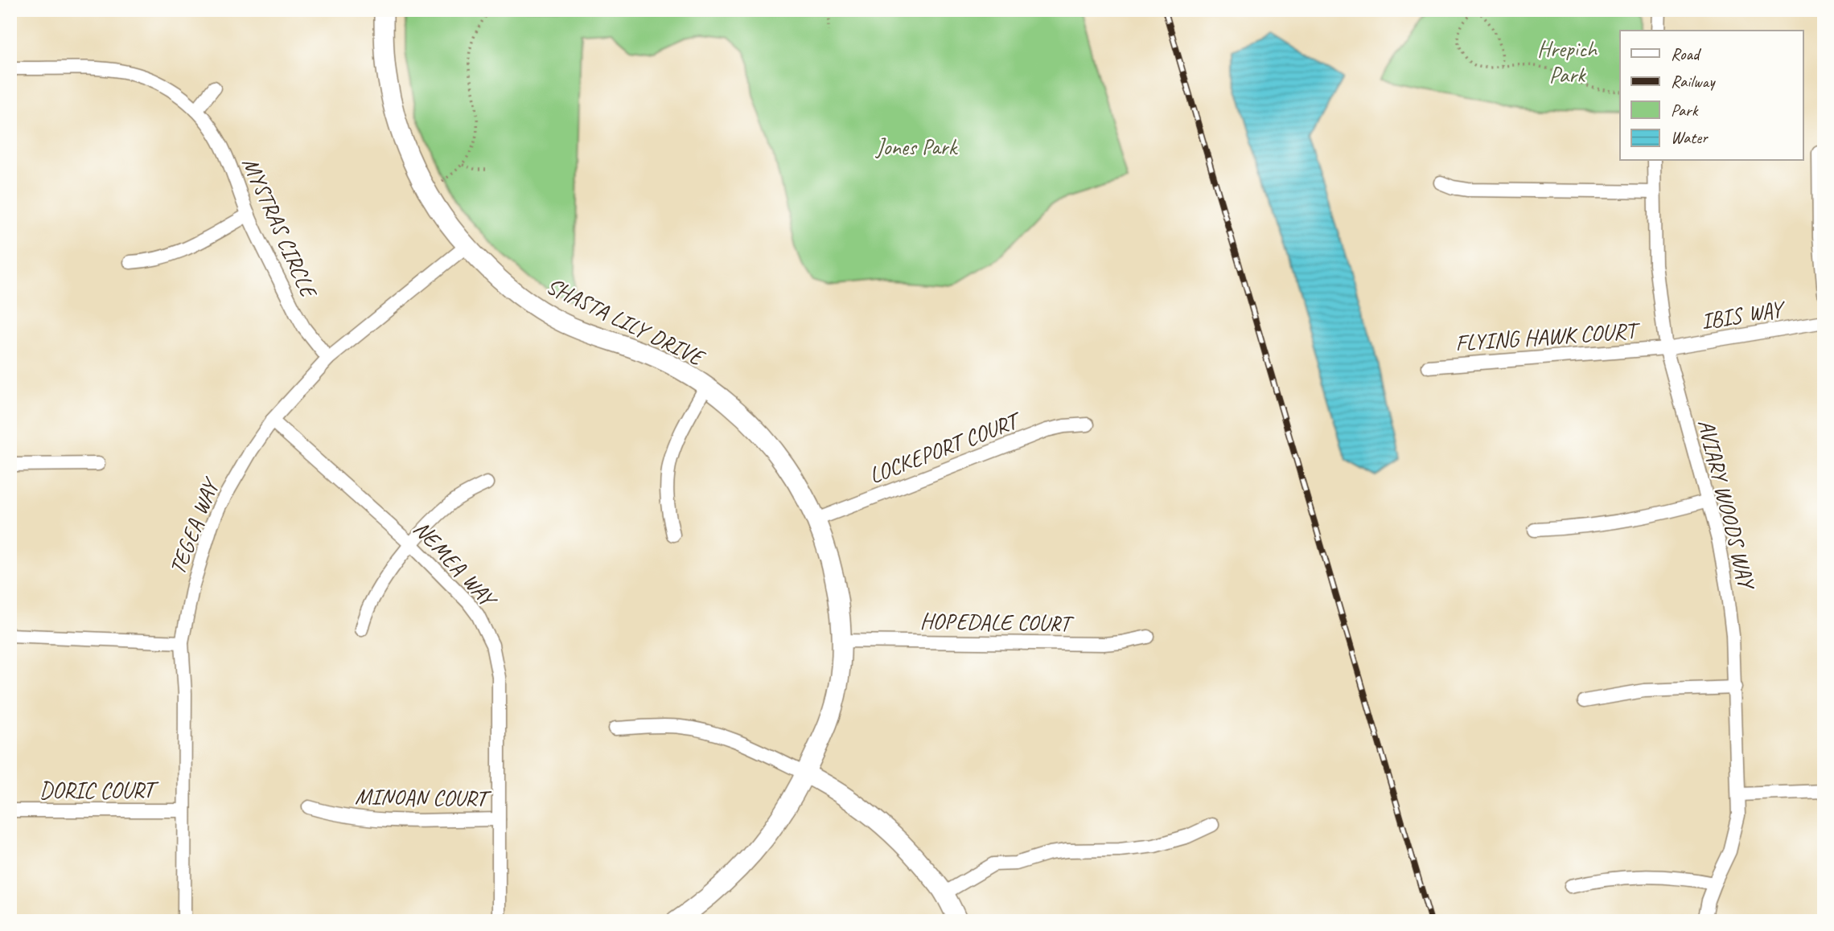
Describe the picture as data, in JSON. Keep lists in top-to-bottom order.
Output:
{
  "streets": {
    "street": [
      "MYSTRAS CIRCLE",
      "IBIS WAY",
      "SHASTA LILY DRIVE",
      "FLYING HAWK COURT",
      "LOCKEPORT COURT",
      "AVIARY WOODS WAY",
      "TEGEA WAY",
      "NEMEA WAY",
      "HOPEDALE COURT",
      "DORIC COURT",
      "MINOAN COURT"
    ]
  },
  "crossings": [
    ["MYSTRAS CIRCLE", "TEGEA WAY"],
    ["IBIS WAY", "FLYING HAWK COURT"],
    ["IBIS WAY", "AVIARY WOODS WAY"],
    ["SHASTA LILY DRIVE", "LOCKEPORT COURT"],
    ["SHASTA LILY DRIVE", "TEGEA WAY"],
    ["SHASTA LILY DRIVE", "HOPEDALE COURT"],
    ["FLYING HAWK COURT", "AVIARY WOODS WAY"],
    ["TEGEA WAY", "NEMEA WAY"],
    ["TEGEA WAY", "DORIC COURT"],
    ["NEMEA WAY", "MINOAN COURT"]
  ],
  "parks": ["Hrepich Park", "Jones Park"],
  "legend": [
    "Road",
    "Railway",
    "Park",
    "Water"
  ]
}
